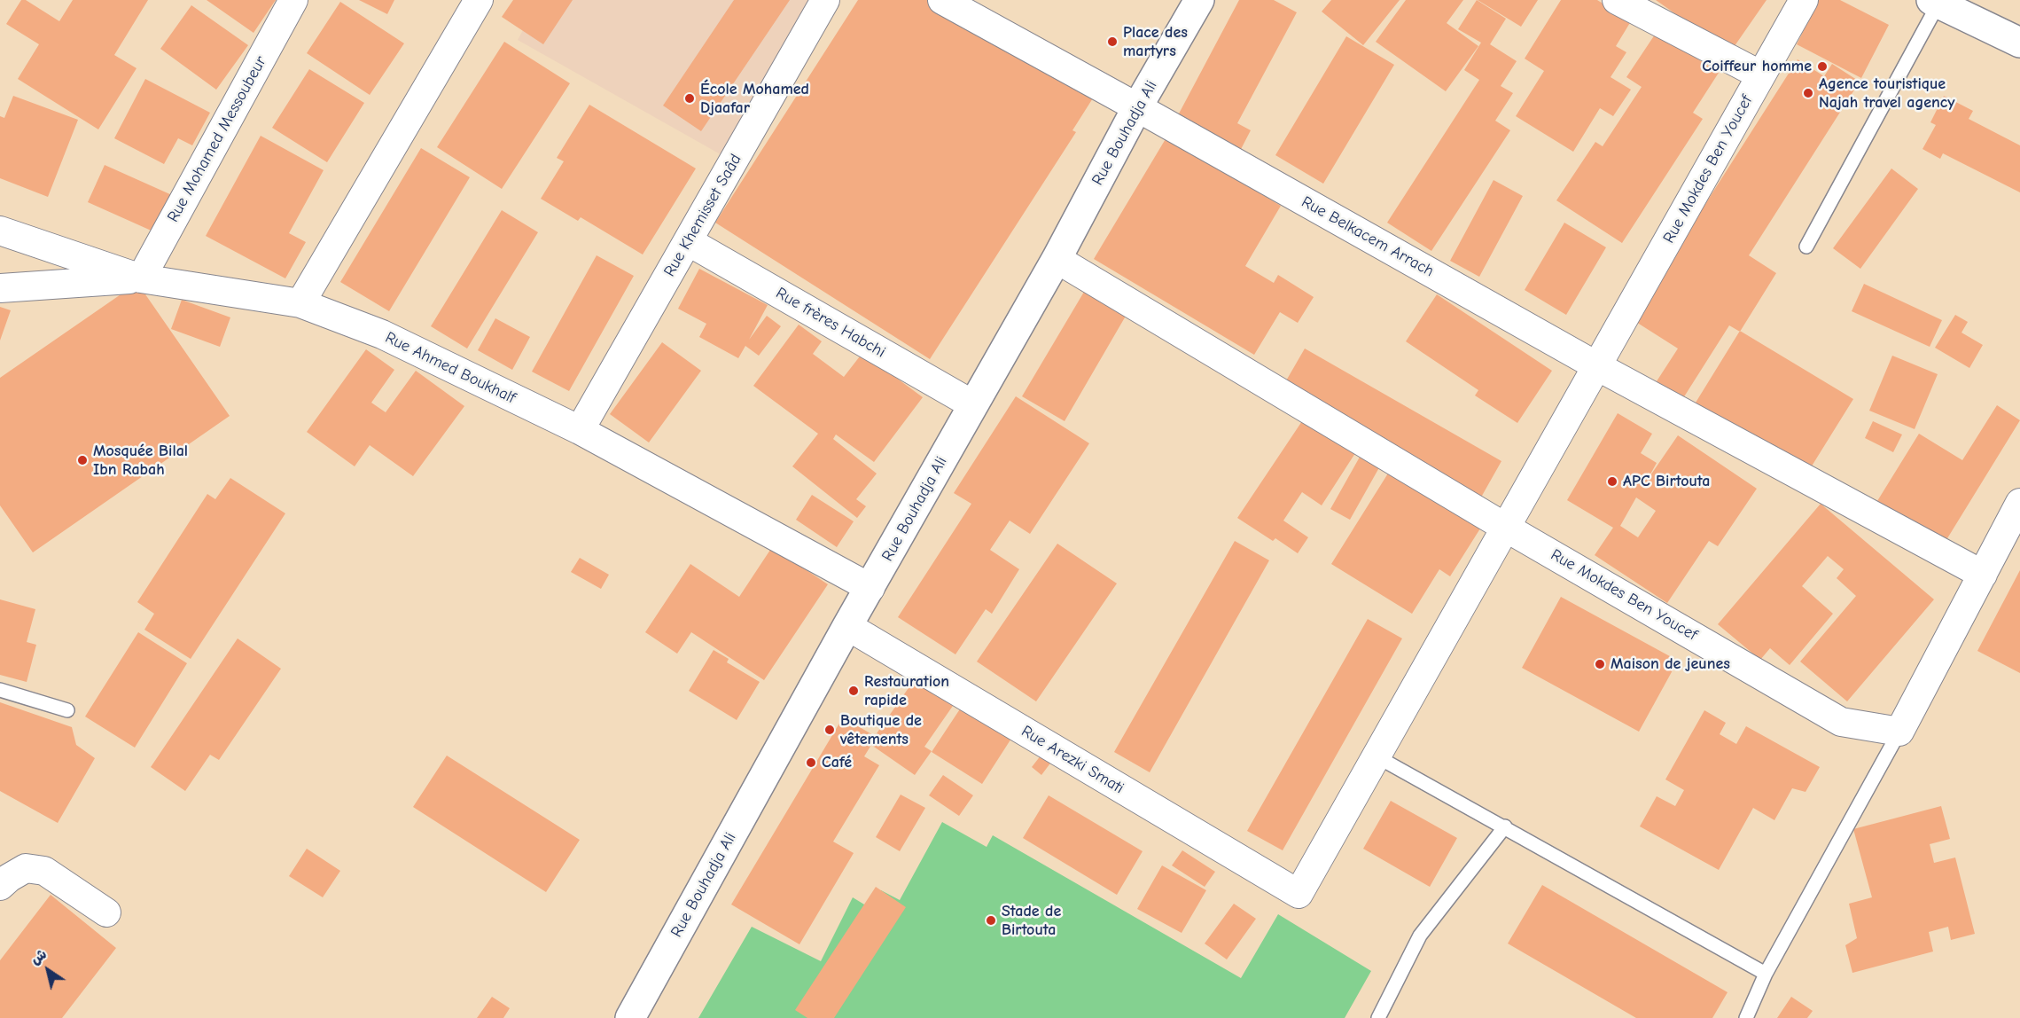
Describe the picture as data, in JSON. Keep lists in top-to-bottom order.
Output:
{
  "streets": {
    "main road": ["Rue Bouhadja Ali"],
    "street": [
      "Rue Mohamed Messoubeur",
      "Rue Mokdes Ben Youcef",
      "Rue Khemisset Saâd",
      "Rue Belkacem Arrach",
      "Rue frères Habchi",
      "Rue Ahmed Boukhalf",
      "Rue Arezki Smati"
    ]
  },
  "crossings": [
    ["Rue Bouhadja Ali", "Rue Belkacem Arrach"],
    ["Rue Bouhadja Ali", "Rue frères Habchi"],
    ["Rue Bouhadja Ali", "Rue Ahmed Boukhalf"],
    ["Rue Bouhadja Ali", "Rue Arezki Smati"],
    ["Rue Mohamed Messoubeur", "Rue Ahmed Boukhalf"],
    ["Rue Mokdes Ben Youcef", "Rue Belkacem Arrach"],
    ["Rue Mokdes Ben Youcef", "Rue Arezki Smati"],
    ["Rue Khemisset Saâd", "Rue frères Habchi"],
    ["Rue Khemisset Saâd", "Rue Ahmed Boukhalf"]
  ],
  "places": [
    "Place des martyrs",
    "Coiffeur homme",
    "Agence touristique Najah travel agency",
    "École Mohamed Djaafar",
    "Mosquée Bilal Ibn Rabah",
    "APC Birtouta",
    "Maison de jeunes",
    "Restauration rapide",
    "Boutique de vêtements",
    "Café",
    "Stade de Birtouta"
  ],
  "north": "top left"
}
